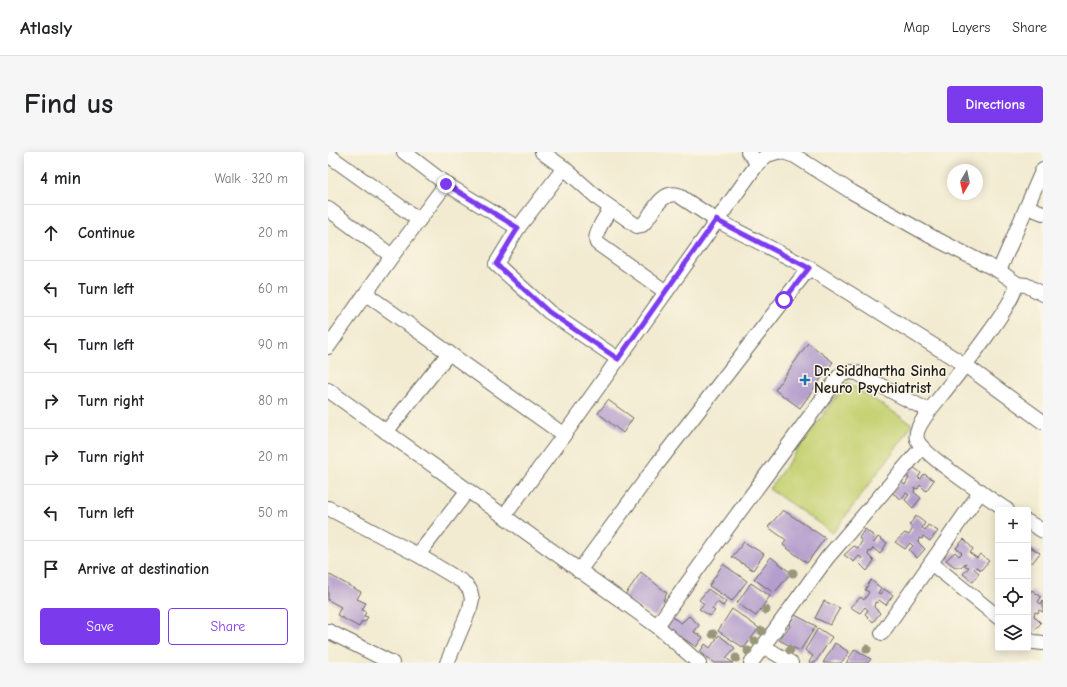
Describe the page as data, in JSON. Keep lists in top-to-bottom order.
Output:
{
  "places": {
    "health": ["Dr. Siddhartha Sinha Neuro Psychiatrist"]
  },
  "north": "bottom",
  "page": {
    "header": "Atlasly",
    "nav": ["Map", "Layers", "Share"],
    "buttons": [
      "Directions",
      ["Save", "Share"]
    ],
    "title": "Find us",
    "heading": ["4 min", "Walk · 320 m"],
    "list": [
      ["Continue", "20 m"],
      ["Turn left", "60 m"],
      ["Turn left", "90 m"],
      ["Turn right", "80 m"],
      ["Turn right", "20 m"],
      ["Turn left", "50 m"],
      "Arrive at destination"
    ],
    "map_buttons": ["+", "−"]
  }
}
